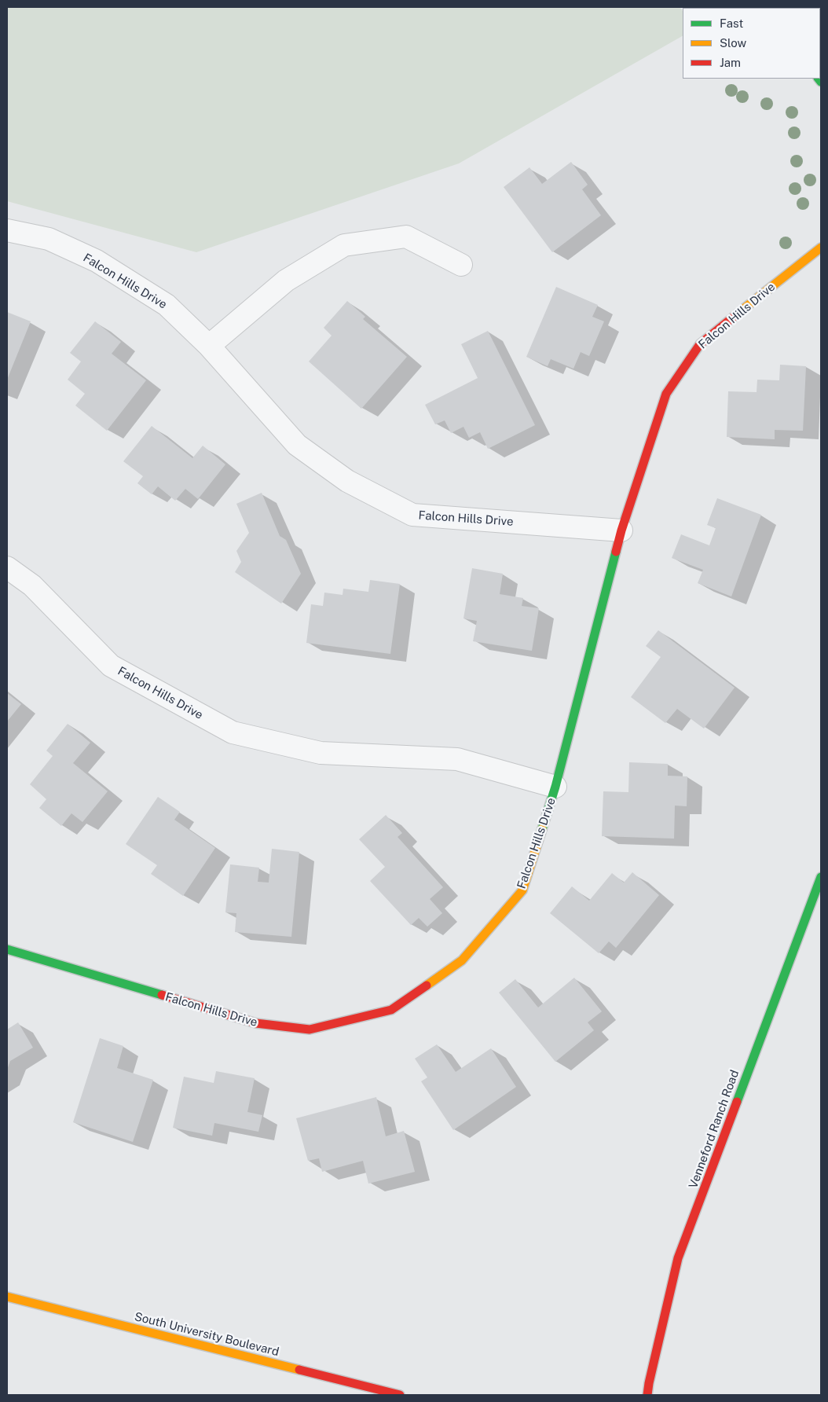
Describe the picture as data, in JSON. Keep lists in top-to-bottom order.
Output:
{
  "streets": {
    "street": ["Falcon Hills Drive", "Venneford Ranch Road", "South University Boulevard"]
  },
  "legend": ["Fast", "Slow", "Jam"]
}
